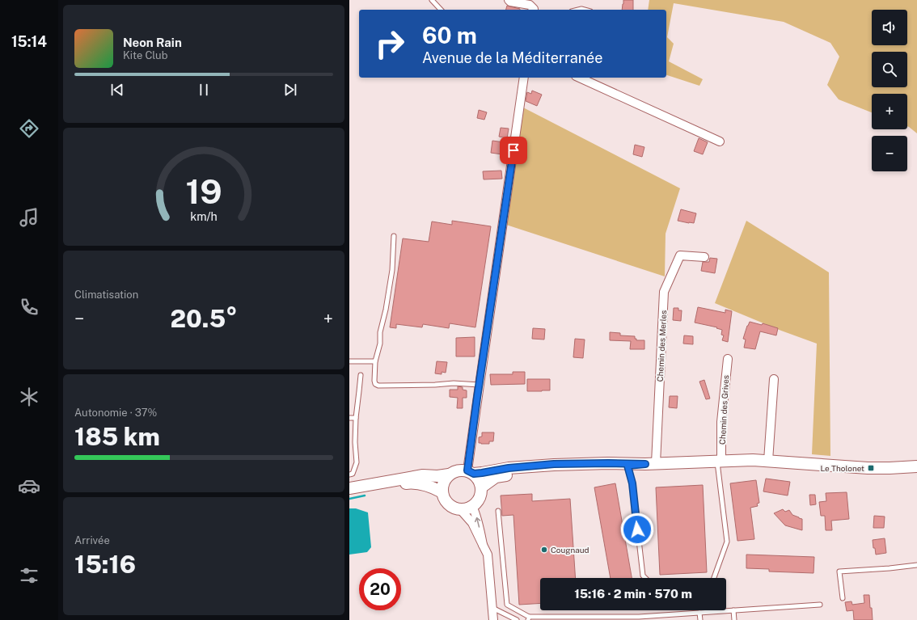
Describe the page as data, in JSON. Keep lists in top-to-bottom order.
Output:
{
  "streets": {
    "street": ["Chemin des Merles", "Chemin des Grives"]
  },
  "places": {
    "transit": ["Le Tholonet"],
    "other": ["Cougnaud"]
  },
  "page": {
    "tabs": "15:14",
    "map_buttons": ["+", "−"],
    "turn": ["60 m", "Avenue de la Méditerranée"],
    "song": ["Neon Rain", "Kite Club"],
    "tile": [
      "Climatisation",
      ["Autonomie · 37%", "185 km"],
      ["Arrivée", "15:16"]
    ],
    "heat": ["−", "20.5°", "+"],
    "limit": "20",
    "trip": "15:16 · 2 min · 570 m",
    "gauge": ["19", "km/h"]
  }
}
